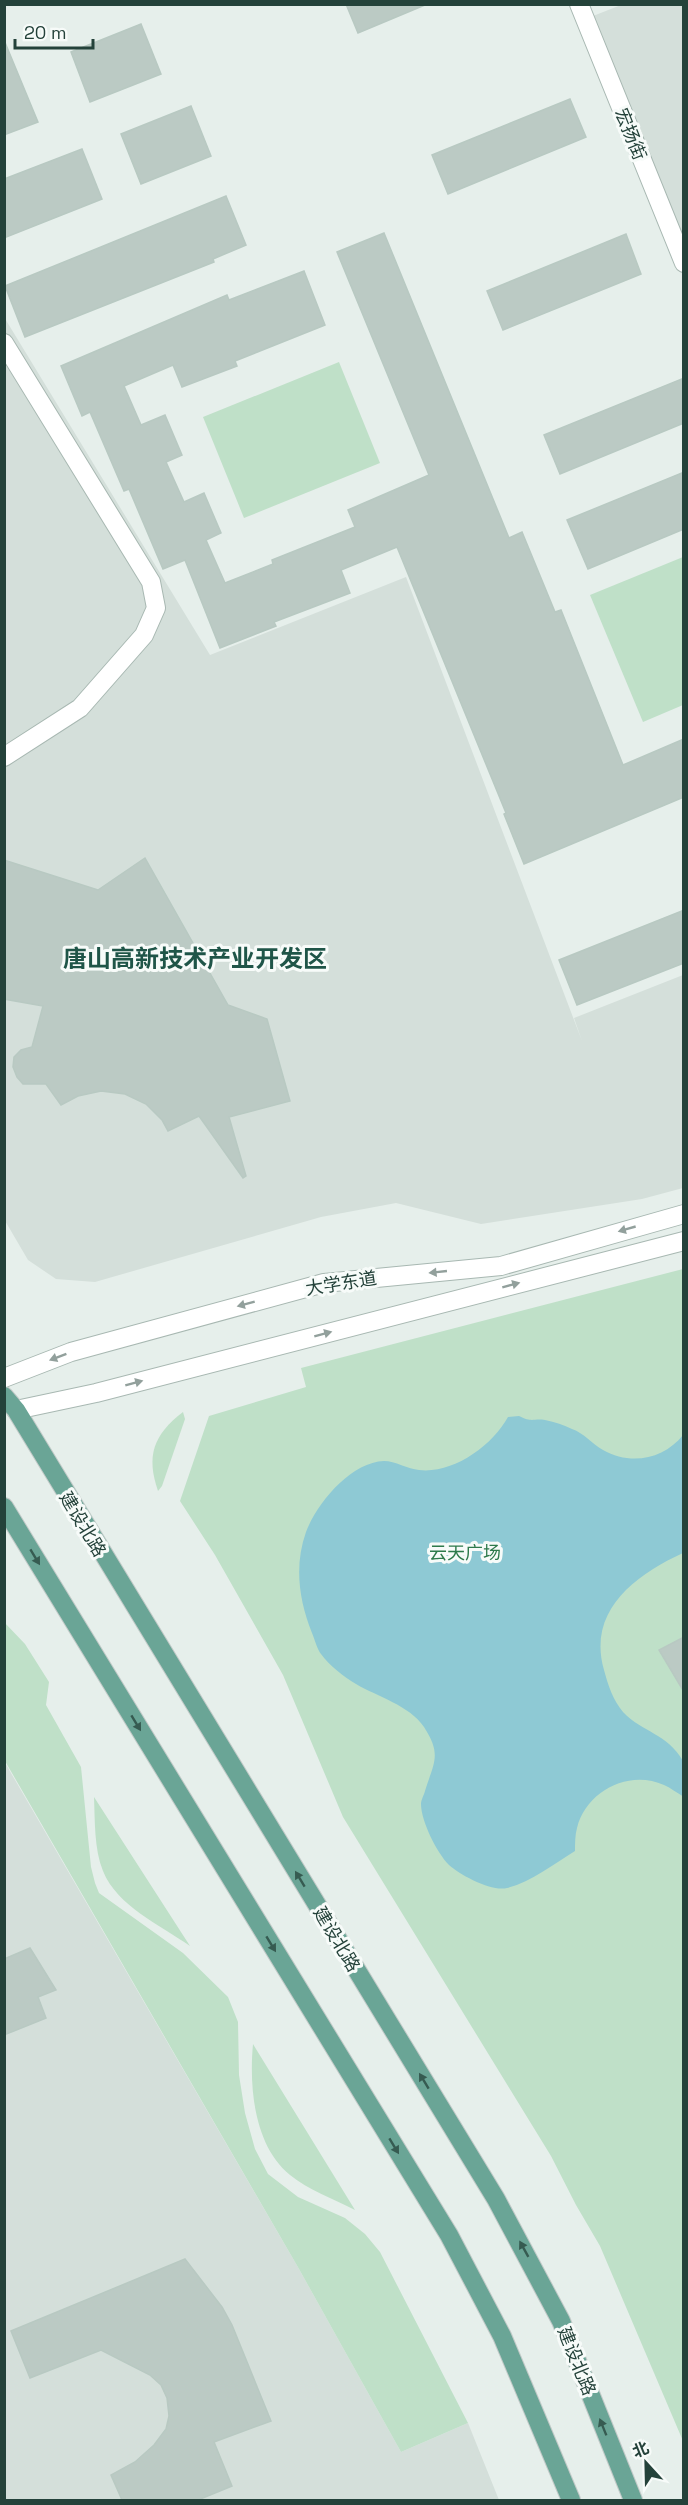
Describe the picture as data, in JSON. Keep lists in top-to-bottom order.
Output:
{
  "streets": {
    "main road": ["建设北路"],
    "street": ["宏扬街", "大学东道"]
  },
  "districts": ["唐山高新技术产业开发区"],
  "parks": ["云天广场"],
  "scale_bar": "20 m",
  "north": "top"
}
